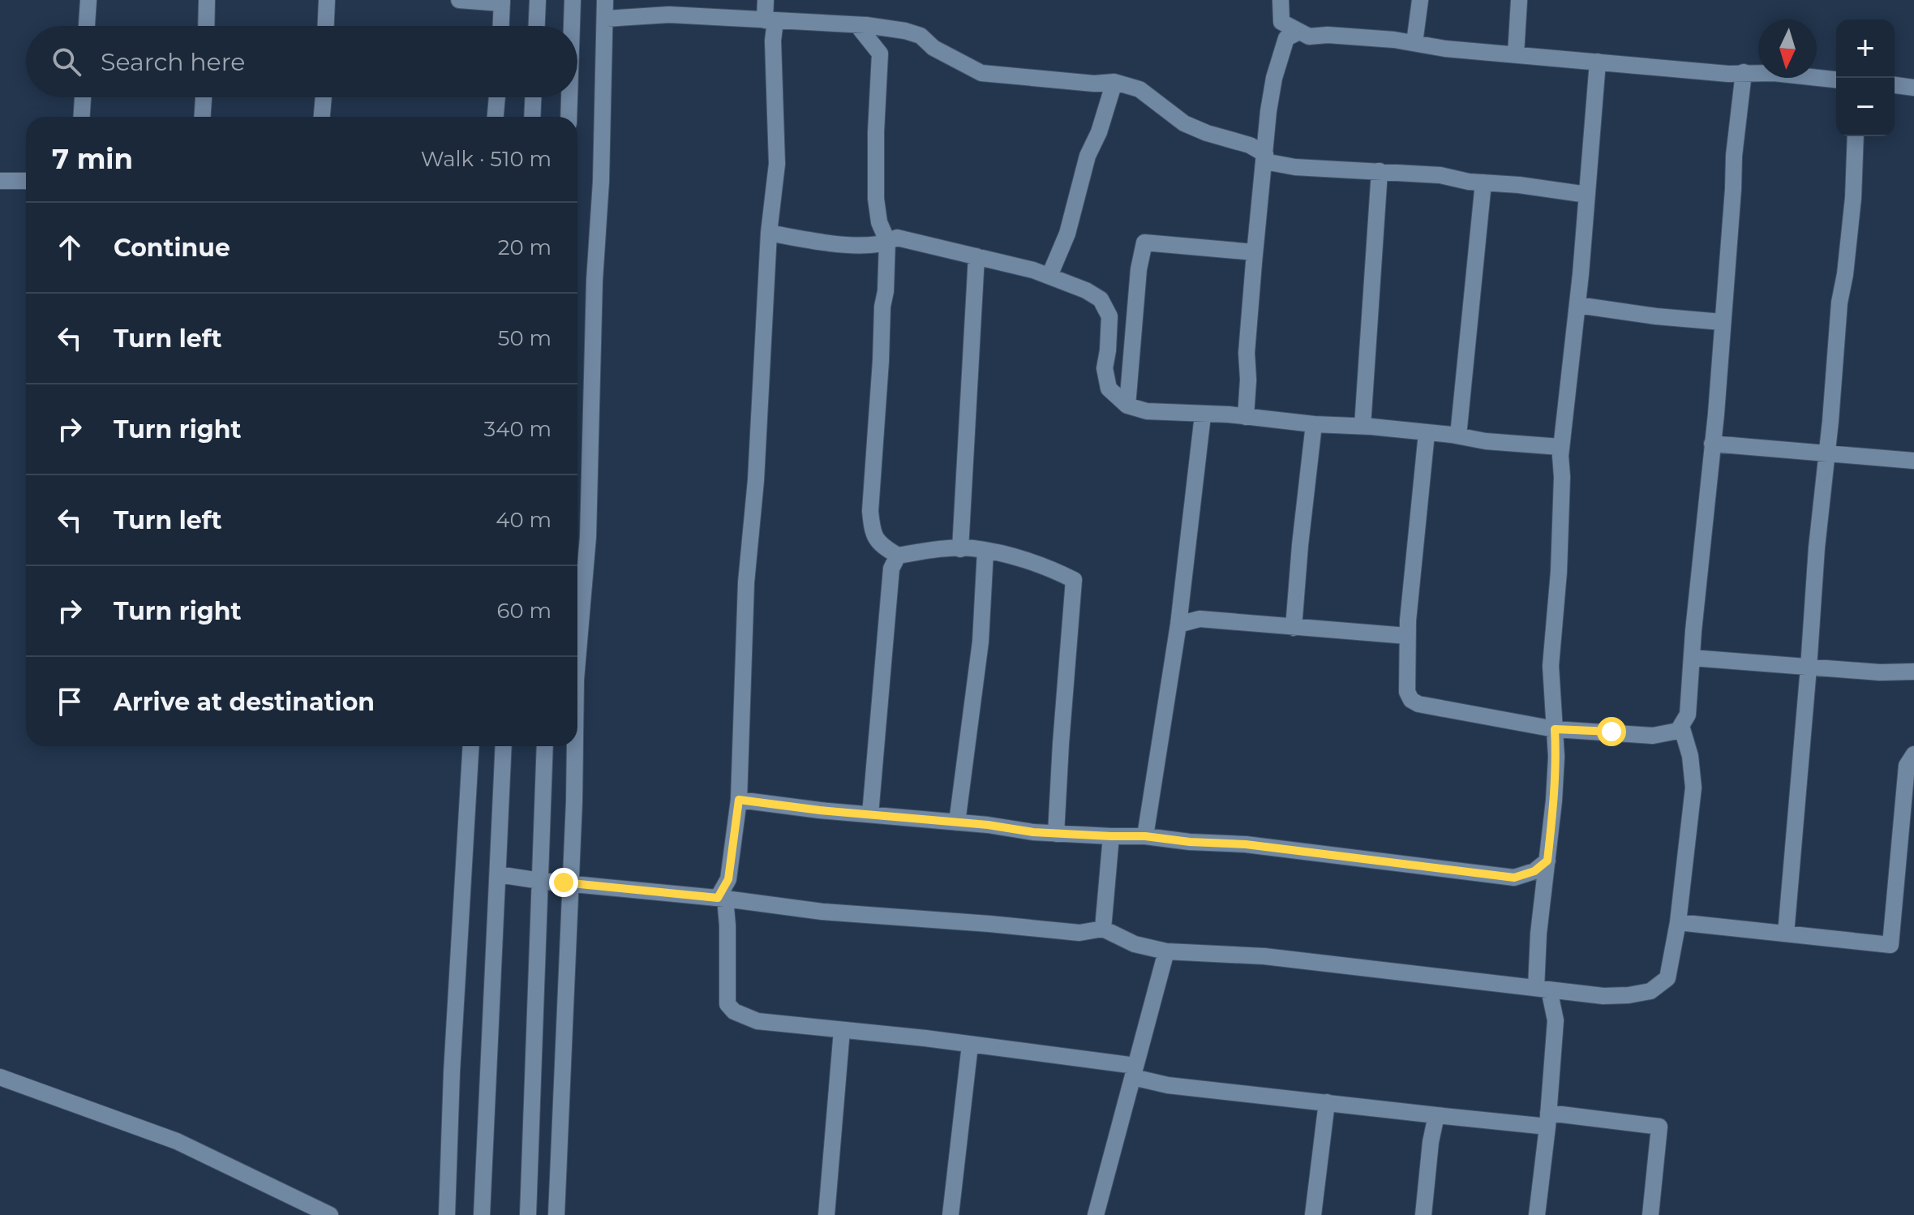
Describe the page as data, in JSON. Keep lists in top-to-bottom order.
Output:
{
  "north": "bottom",
  "page": {
    "map_buttons": ["+", "−"],
    "search": "Search here",
    "heading": ["7 min", "Walk · 510 m"],
    "list": [
      ["Continue", "20 m"],
      ["Turn left", "50 m"],
      ["Turn right", "340 m"],
      ["Turn left", "40 m"],
      ["Turn right", "60 m"],
      "Arrive at destination"
    ]
  }
}
